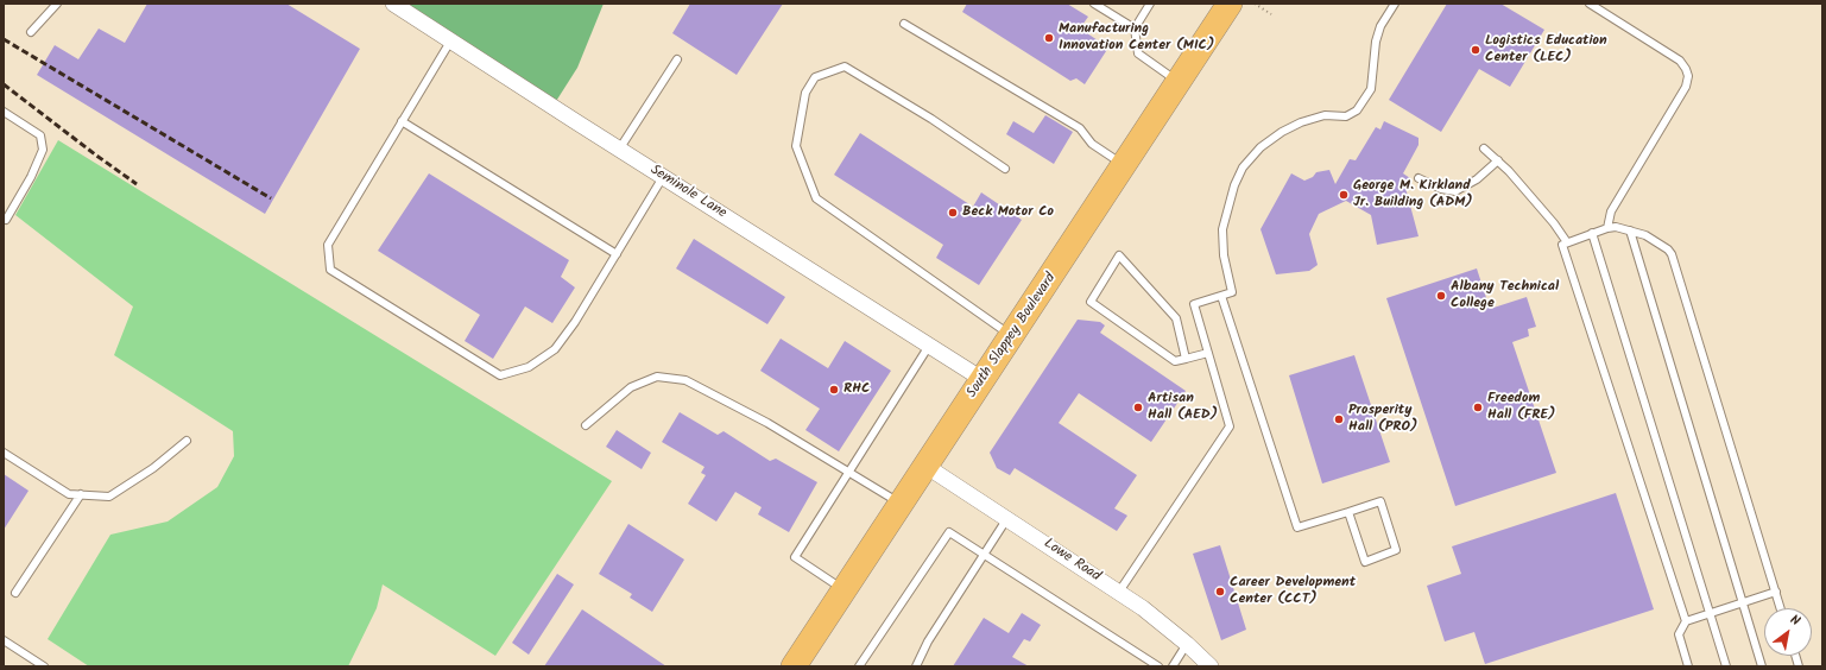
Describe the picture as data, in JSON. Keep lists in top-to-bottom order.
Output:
{
  "streets": {
    "main road": ["South Slappey Boulevard"],
    "street": ["Seminole Lane", "Lowe Road"]
  },
  "crossings": [
    ["Seminole Lane", "South Slappey Boulevard"],
    ["South Slappey Boulevard", "Lowe Road"]
  ],
  "places": [
    "Manufacturing Innovation Center (MIC)",
    "Logistics Education Center (LEC)",
    "George M. Kirkland Jr. Building (ADM)",
    "Beck Motor Co",
    "Albany Technical College",
    "RHC",
    "Artisan Hall (AED)",
    "Freedom Hall (FRE)",
    "Prosperity Hall (PRO)",
    "Career Development Center (CCT)"
  ],
  "north": "top right"
}
